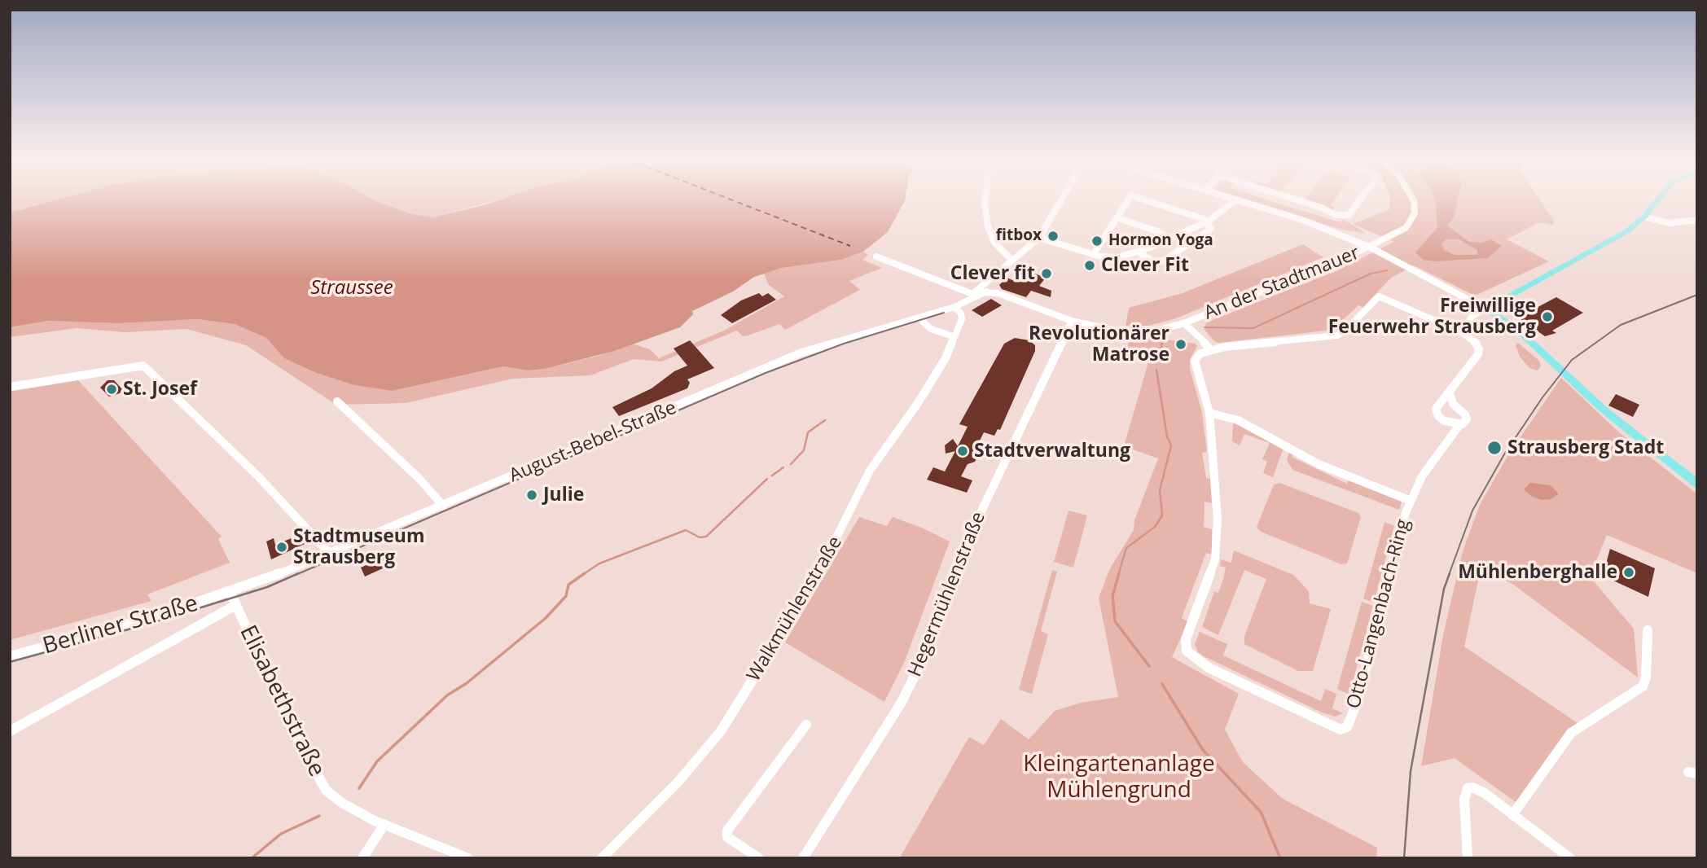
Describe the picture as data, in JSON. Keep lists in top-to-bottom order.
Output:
{
  "streets": {
    "street": [
      "An der Stadtmauer",
      "August-Bebel-Straße",
      "Hegermühlenstraße",
      "Walkmühlenstraße",
      "Otto-Langenbach-Ring",
      "Berliner Straße",
      "Elisabethstraße"
    ]
  },
  "crossings": [
    ["An der Stadtmauer", "Hegermühlenstraße"],
    ["August-Bebel-Straße", "Walkmühlenstraße"],
    ["August-Bebel-Straße", "Berliner Straße"],
    ["August-Bebel-Straße", "Elisabethstraße"],
    ["Berliner Straße", "Elisabethstraße"]
  ],
  "water": ["Straussee"],
  "parks": ["Kleingartenanlage Mühlengrund"],
  "places": [
    "fitbox",
    "Hormon Yoga",
    "Clever Fit",
    "Clever fit",
    "Freiwillige Feuerwehr Strausberg",
    "Revolutionärer Matrose",
    "St. Josef",
    "Strausberg Stadt",
    "Stadtverwaltung",
    "Julie",
    "Stadtmuseum Strausberg",
    "Mühlenberghalle"
  ]
}
